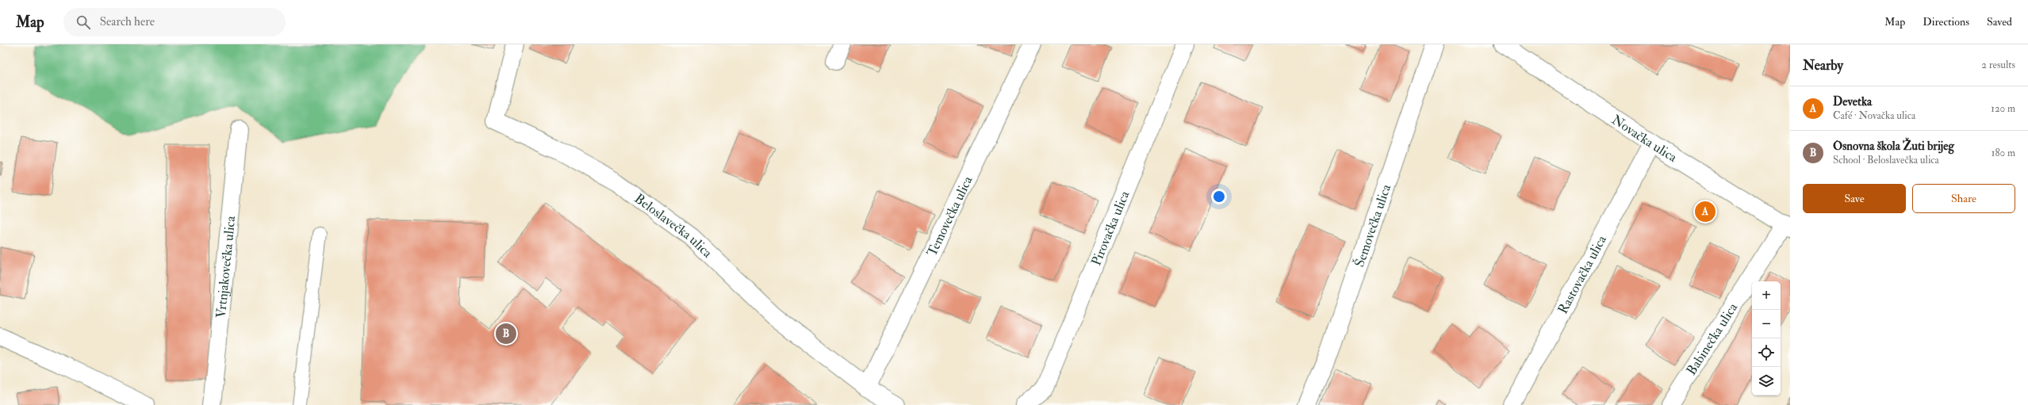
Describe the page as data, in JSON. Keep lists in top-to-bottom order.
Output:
{
  "streets": {
    "street": [
      "Novačka ulica",
      "Temovečka ulica",
      "Šemovečka ulica",
      "Beloslavečka ulica",
      "Pirovačka ulica",
      "Vrtnjakovečka ulica",
      "Rastovačka ulica",
      "Babinečka ulica"
    ]
  },
  "crossings": [
    ["Novačka ulica", "Rastovačka ulica"],
    ["Novačka ulica", "Babinečka ulica"],
    ["Temovečka ulica", "Beloslavečka ulica"]
  ],
  "page": {
    "header": "Map",
    "search": "Search here",
    "nav": ["Map", "Directions", "Saved"],
    "heading": ["Nearby", "2 results"],
    "list": [
      {
        "mark": "A",
        "name": "Devetka",
        "note": "Café · Novačka ulica",
        "value": "120 m"
      },
      {
        "mark": "B",
        "name": "Osnovna škola Žuti brijeg",
        "note": "School · Beloslavečka ulica",
        "value": "180 m"
      }
    ],
    "buttons": ["Save", "Share"],
    "pins": ["A", "B"],
    "map_buttons": ["+", "−"]
  }
}
